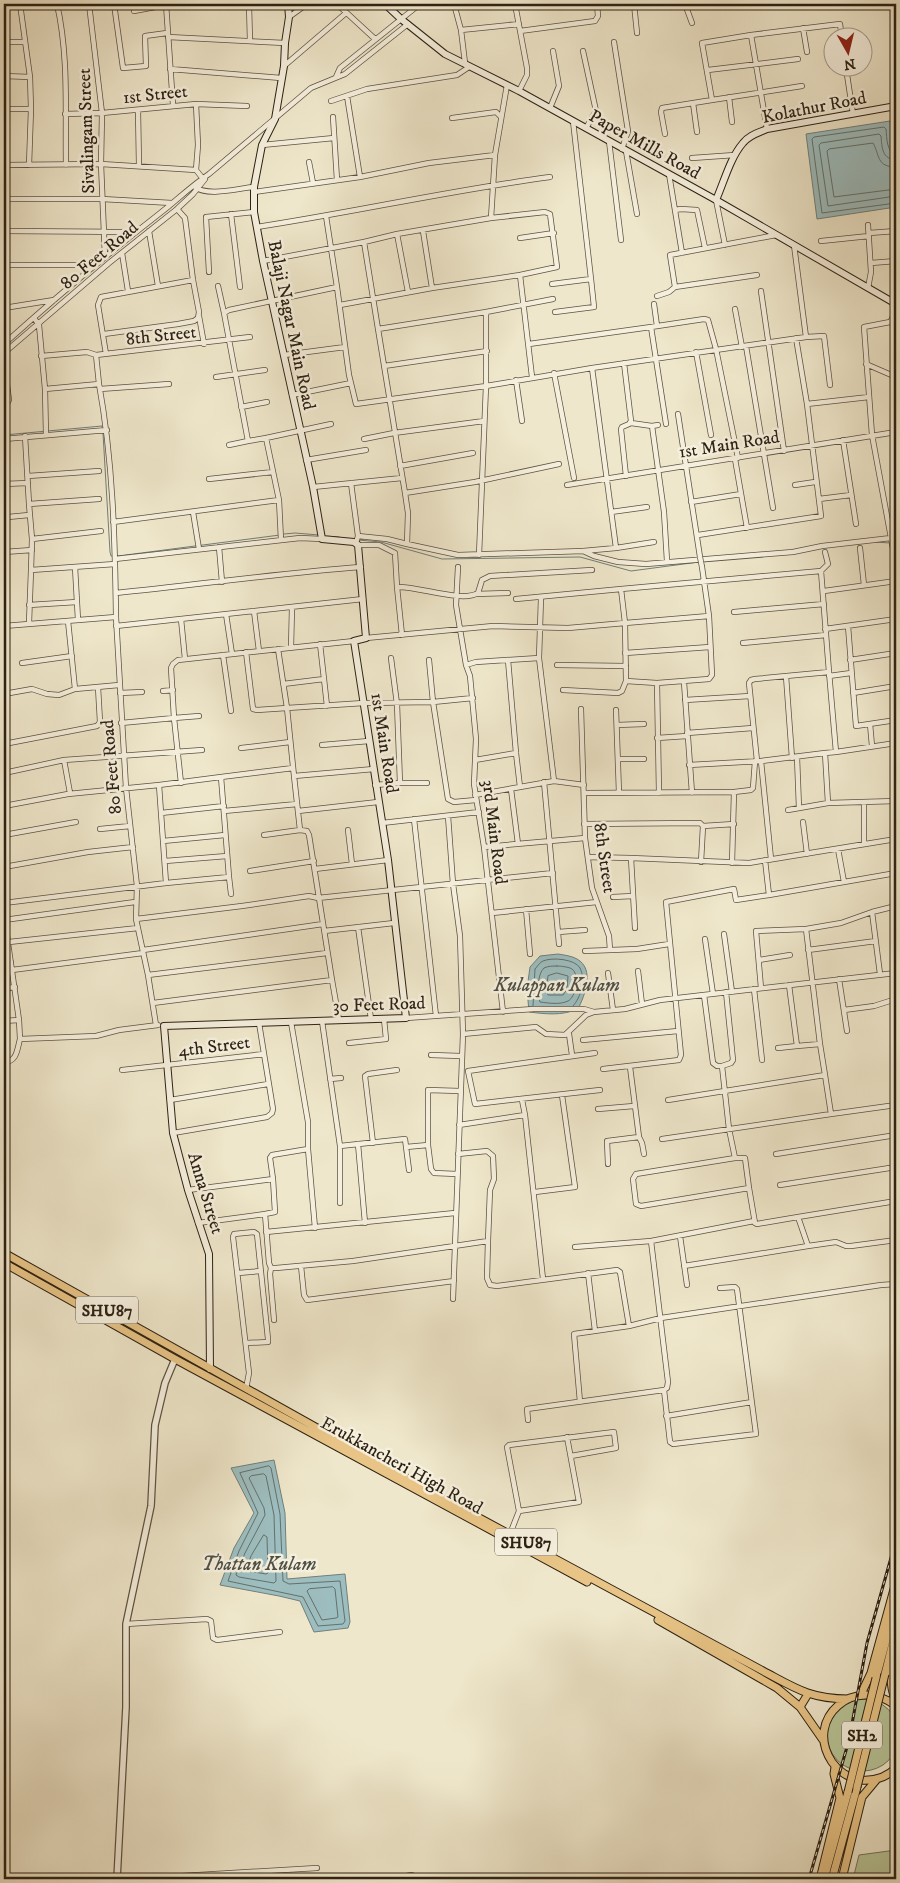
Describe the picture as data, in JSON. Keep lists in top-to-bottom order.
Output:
{
  "streets": {
    "main road": [
      "Kolathur Road",
      "Paper Mills Road",
      "Balaji Nagar Main Road",
      "1st Main Road",
      "30 Feet Road",
      "Anna Street",
      "SHU87",
      "Erukkancheri High Road",
      "SH2"
    ],
    "street": [
      "1st Street",
      "Sivalingam Street",
      "80 Feet Road",
      "8th Street",
      "3rd Main Road",
      "4th Street"
    ]
  },
  "crossings": [
    ["1st Street", "Sivalingam Street"],
    ["Kolathur Road", "Paper Mills Road"],
    ["Sivalingam Street", "80 Feet Road"],
    ["Paper Mills Road", "80 Feet Road"],
    ["80 Feet Road", "Balaji Nagar Main Road"],
    ["80 Feet Road", "8th Street"],
    ["1st Main Road", "30 Feet Road"],
    ["3rd Main Road", "30 Feet Road"],
    ["30 Feet Road", "Anna Street"],
    ["4th Street", "Anna Street"],
    ["Anna Street", "SHU87"],
    ["SHU87", "Erukkancheri High Road"]
  ],
  "water": ["Kulappan Kulam", "Thattan Kulam"],
  "north": "bottom"
}
